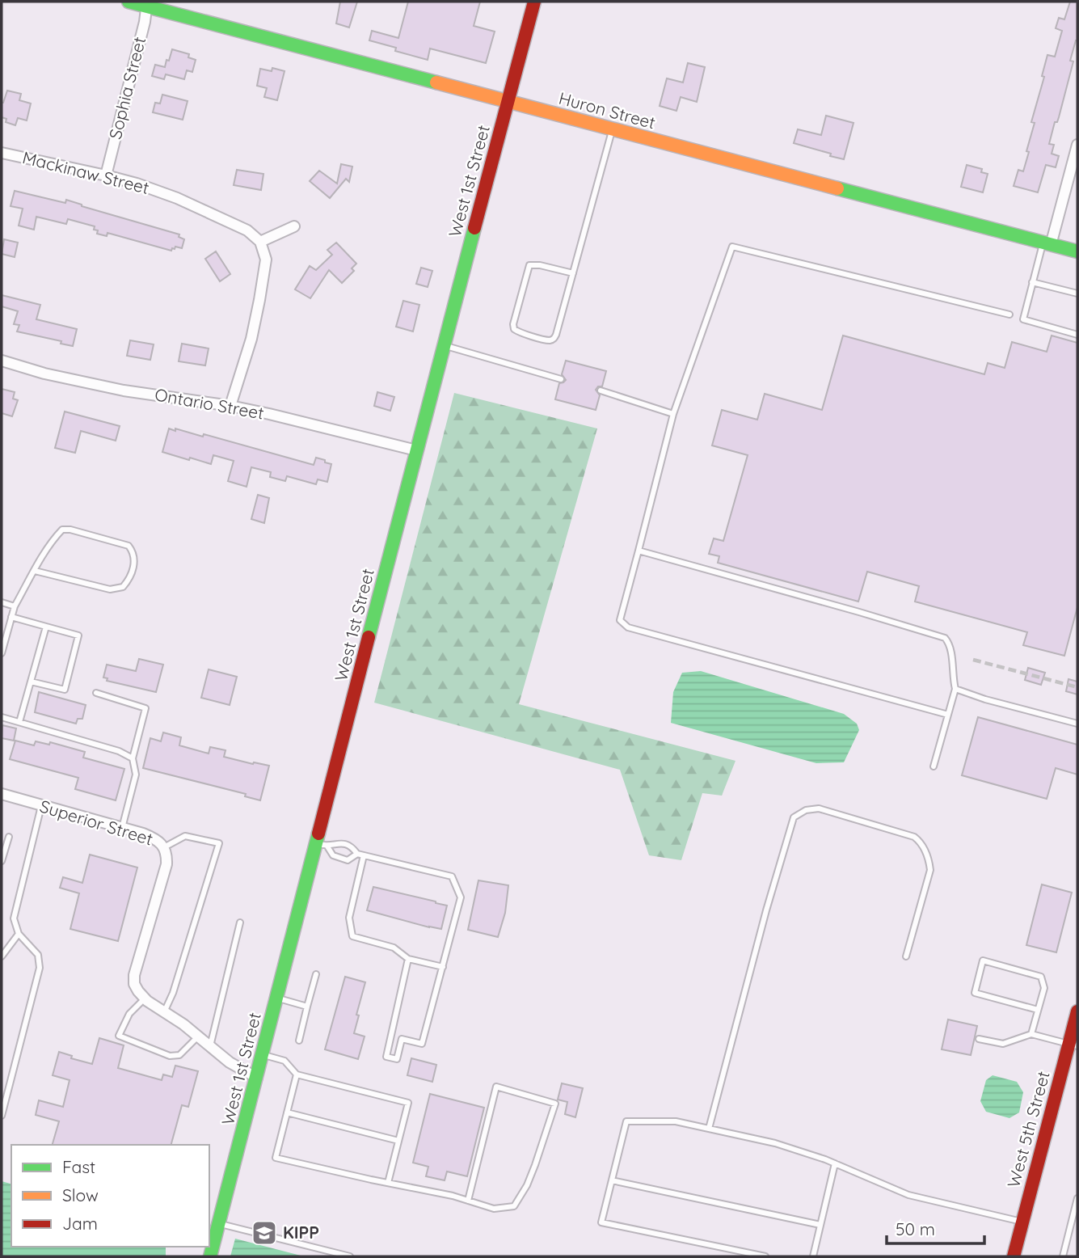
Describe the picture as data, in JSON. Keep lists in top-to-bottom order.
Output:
{
  "streets": {
    "street": [
      "Sophia Street",
      "Huron Street",
      "Mackinaw Street",
      "West 1st Street",
      "Ontario Street",
      "Superior Street",
      "West 5th Street"
    ]
  },
  "crossings": [
    ["Sophia Street", "Huron Street"],
    ["Sophia Street", "Mackinaw Street"],
    ["Huron Street", "West 1st Street"],
    ["West 1st Street", "Ontario Street"],
    ["West 1st Street", "Superior Street"]
  ],
  "places": {
    "school or university": ["KIPP"]
  },
  "legend": ["Fast", "Slow", "Jam"],
  "scale_bar": "50 m"
}
